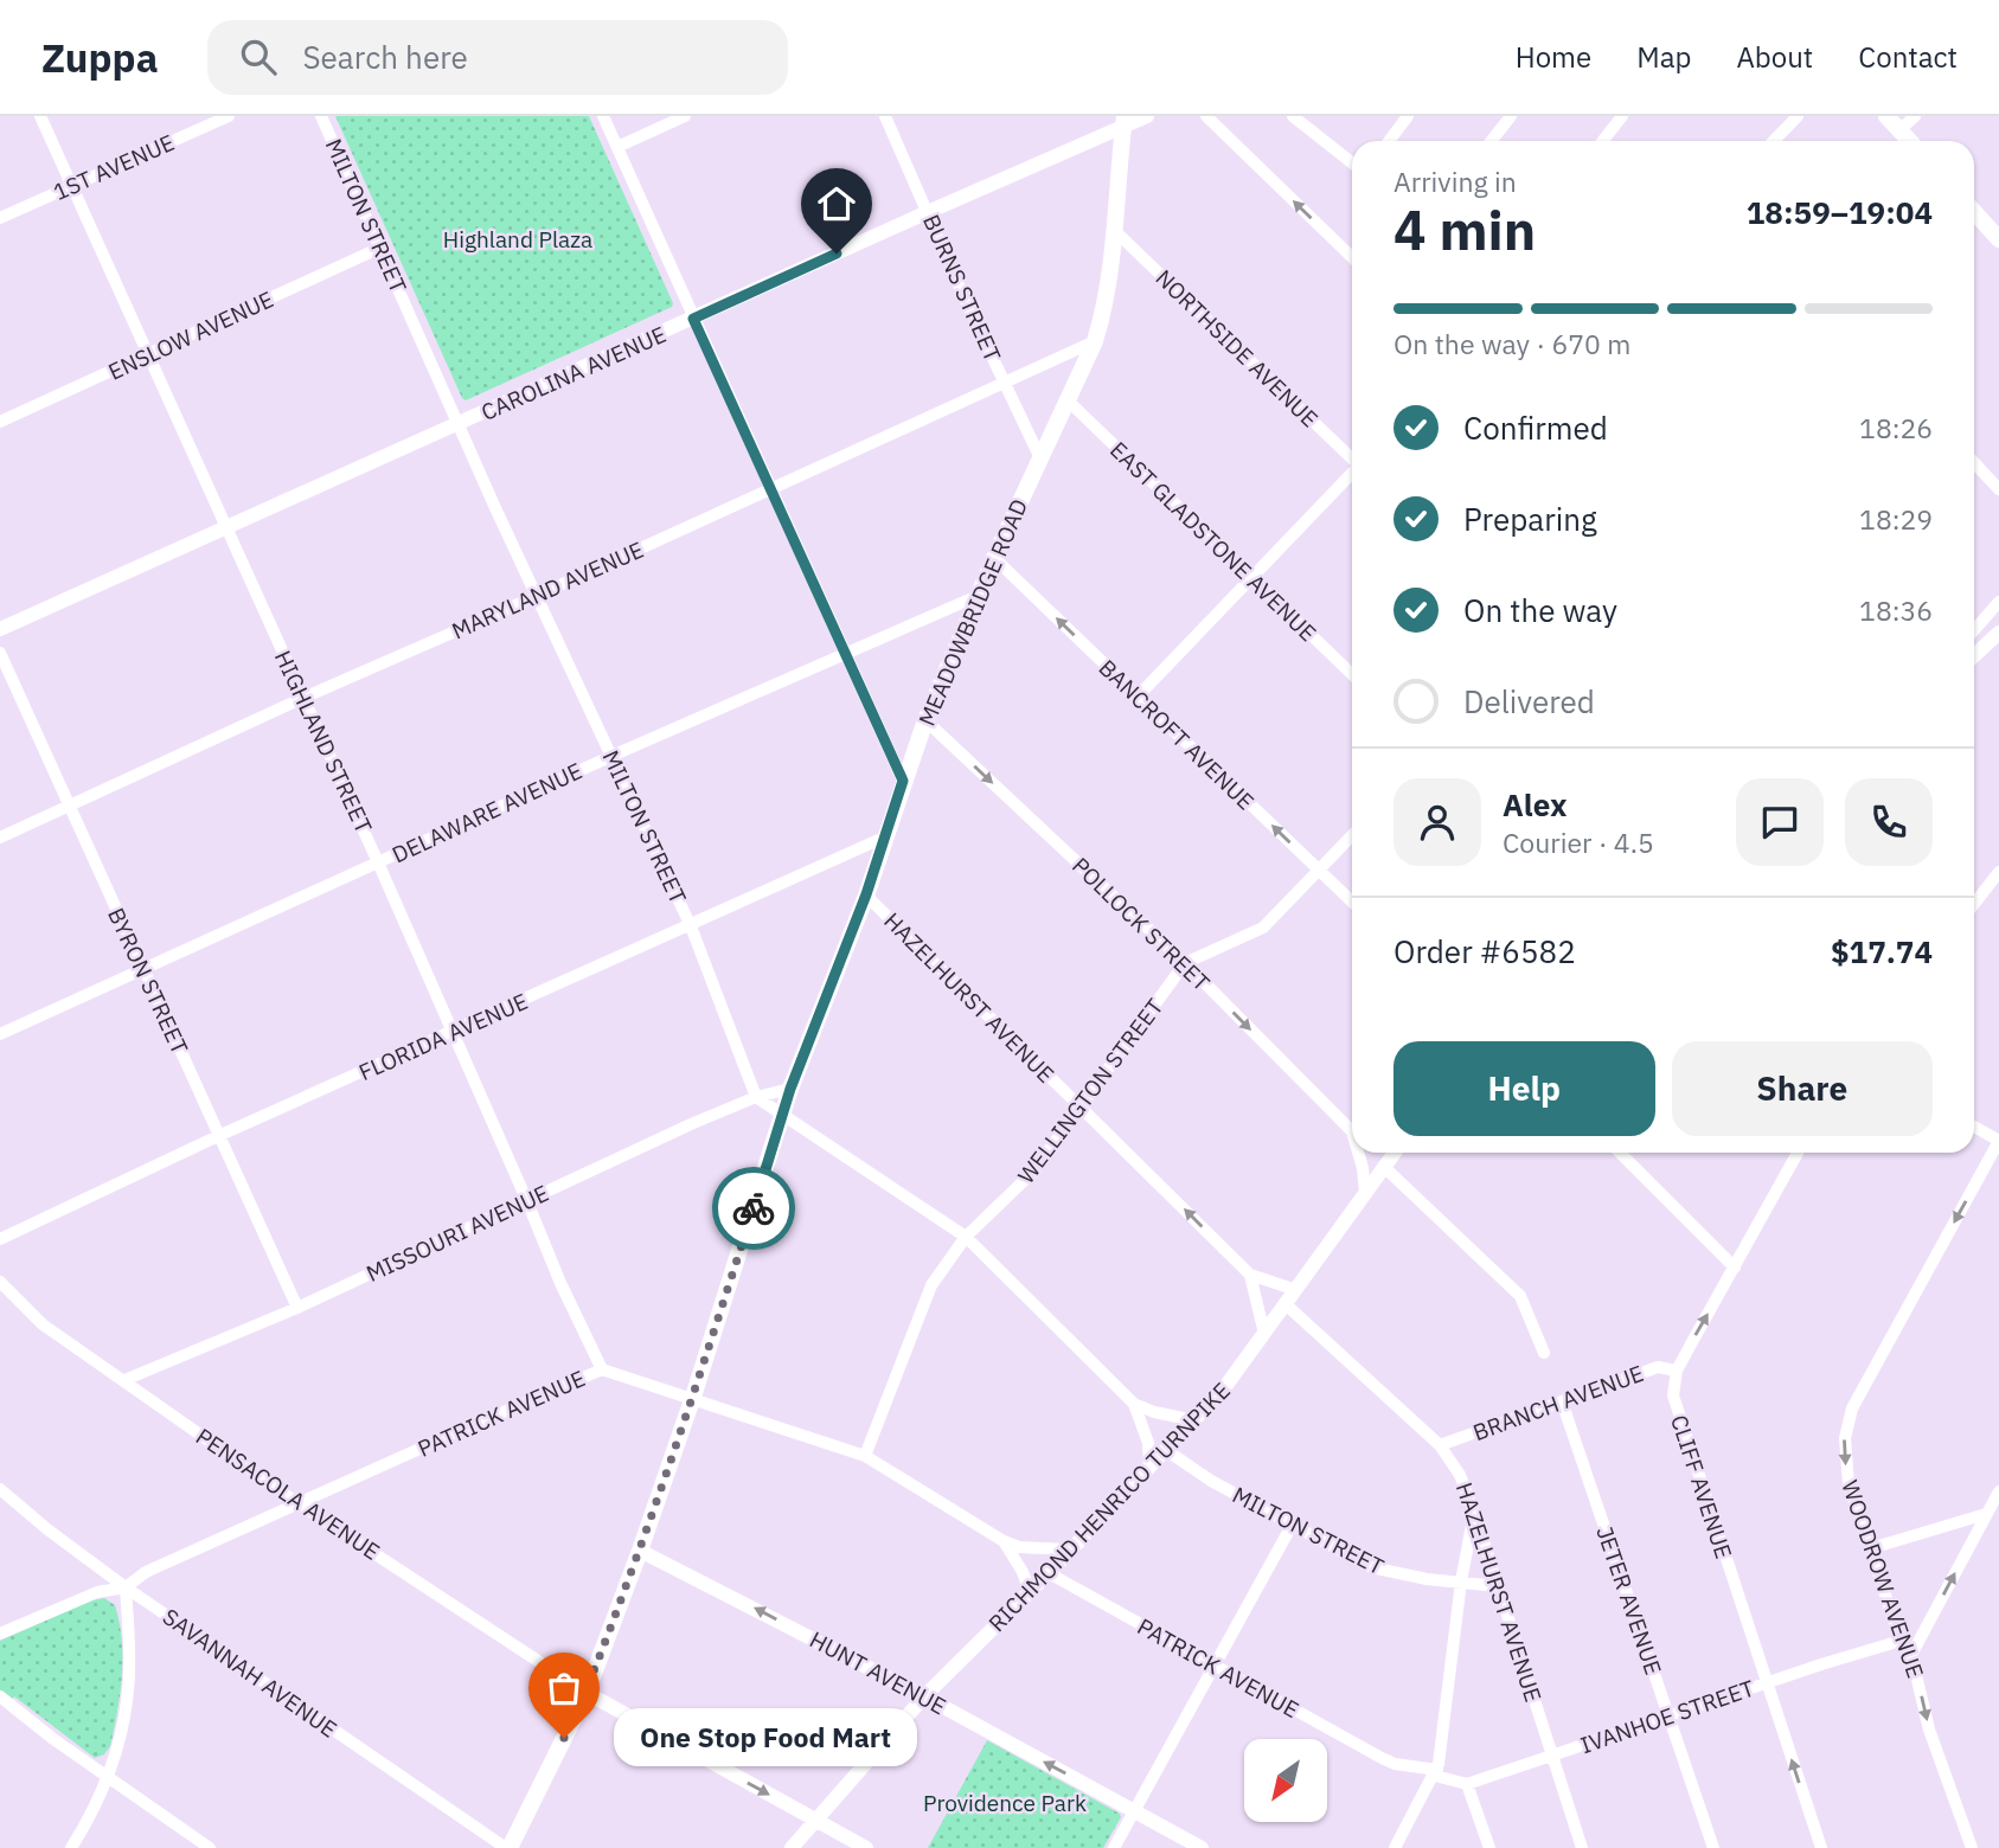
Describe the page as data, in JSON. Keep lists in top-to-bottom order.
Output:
{
  "streets": {
    "main road": ["MEADOWBRIDGE ROAD"],
    "street": [
      "1ST AVENUE",
      "MILTON STREET",
      "BURNS STREET",
      "ENSLOW AVENUE",
      "NORTHSIDE AVENUE",
      "CAROLINA AVENUE",
      "EAST GLADSTONE AVENUE",
      "MARYLAND AVENUE",
      "BANCROFT AVENUE",
      "HIGHLAND STREET",
      "DELAWARE AVENUE",
      "POLLOCK STREET",
      "BYRON STREET",
      "HAZELHURST AVENUE",
      "FLORIDA AVENUE",
      "WELLINGTON STREET",
      "MISSOURI AVENUE",
      "BRANCH AVENUE",
      "PATRICK AVENUE",
      "CLIFF AVENUE",
      "PENSACOLA AVENUE",
      "RICHMOND HENRICO TURNPIKE",
      "WOODROW AVENUE",
      "JETER AVENUE",
      "SAVANNAH AVENUE",
      "HUNT AVENUE",
      "IVANHOE STREET"
    ]
  },
  "crossings": [
    ["1ST AVENUE", "HIGHLAND STREET"],
    ["MILTON STREET", "ENSLOW AVENUE"],
    ["MILTON STREET", "CAROLINA AVENUE"],
    ["MILTON STREET", "MARYLAND AVENUE"],
    ["MILTON STREET", "DELAWARE AVENUE"],
    ["MILTON STREET", "HAZELHURST AVENUE"],
    ["MILTON STREET", "FLORIDA AVENUE"],
    ["MILTON STREET", "MISSOURI AVENUE"],
    ["MILTON STREET", "RICHMOND HENRICO TURNPIKE"],
    ["BURNS STREET", "CAROLINA AVENUE"],
    ["BURNS STREET", "MARYLAND AVENUE"],
    ["BURNS STREET", "MEADOWBRIDGE ROAD"],
    ["ENSLOW AVENUE", "HIGHLAND STREET"],
    ["NORTHSIDE AVENUE", "MEADOWBRIDGE ROAD"],
    ["CAROLINA AVENUE", "MEADOWBRIDGE ROAD"],
    ["CAROLINA AVENUE", "HIGHLAND STREET"],
    ["EAST GLADSTONE AVENUE", "MEADOWBRIDGE ROAD"],
    ["MARYLAND AVENUE", "MEADOWBRIDGE ROAD"],
    ["MARYLAND AVENUE", "HIGHLAND STREET"],
    ["MARYLAND AVENUE", "BYRON STREET"],
    ["MEADOWBRIDGE ROAD", "BANCROFT AVENUE"],
    ["MEADOWBRIDGE ROAD", "DELAWARE AVENUE"],
    ["MEADOWBRIDGE ROAD", "POLLOCK STREET"],
    ["MEADOWBRIDGE ROAD", "HAZELHURST AVENUE"],
    ["MEADOWBRIDGE ROAD", "FLORIDA AVENUE"],
    ["MEADOWBRIDGE ROAD", "MISSOURI AVENUE"],
    ["MEADOWBRIDGE ROAD", "PATRICK AVENUE"],
    ["MEADOWBRIDGE ROAD", "PENSACOLA AVENUE"],
    ["MEADOWBRIDGE ROAD", "SAVANNAH AVENUE"],
    ["MEADOWBRIDGE ROAD", "HUNT AVENUE"],
    ["HIGHLAND STREET", "DELAWARE AVENUE"],
    ["HIGHLAND STREET", "FLORIDA AVENUE"],
    ["HIGHLAND STREET", "MISSOURI AVENUE"],
    ["HIGHLAND STREET", "PATRICK AVENUE"],
    ["DELAWARE AVENUE", "BYRON STREET"],
    ["POLLOCK STREET", "WELLINGTON STREET"],
    ["POLLOCK STREET", "RICHMOND HENRICO TURNPIKE"],
    ["BYRON STREET", "FLORIDA AVENUE"],
    ["BYRON STREET", "MISSOURI AVENUE"],
    ["HAZELHURST AVENUE", "WELLINGTON STREET"],
    ["HAZELHURST AVENUE", "BRANCH AVENUE"],
    ["HAZELHURST AVENUE", "RICHMOND HENRICO TURNPIKE"],
    ["HAZELHURST AVENUE", "IVANHOE STREET"],
    ["WELLINGTON STREET", "PATRICK AVENUE"],
    ["MISSOURI AVENUE", "PENSACOLA AVENUE"],
    ["BRANCH AVENUE", "CLIFF AVENUE"],
    ["BRANCH AVENUE", "JETER AVENUE"],
    ["PATRICK AVENUE", "PENSACOLA AVENUE"],
    ["PATRICK AVENUE", "RICHMOND HENRICO TURNPIKE"],
    ["PATRICK AVENUE", "SAVANNAH AVENUE"],
    ["CLIFF AVENUE", "IVANHOE STREET"],
    ["RICHMOND HENRICO TURNPIKE", "HUNT AVENUE"],
    ["WOODROW AVENUE", "IVANHOE STREET"],
    ["JETER AVENUE", "IVANHOE STREET"]
  ],
  "one_way": [
    "BANCROFT AVENUE",
    "POLLOCK STREET",
    "CLIFF AVENUE",
    "WOODROW AVENUE",
    "HUNT AVENUE"
  ],
  "parks": ["Highland Plaza", "Providence Park"],
  "places": ["One Stop Food Mart"],
  "north": "bottom left",
  "page": {
    "header": "Zuppa",
    "search": "Search here",
    "nav": [
      "Home",
      "Map",
      "About",
      "Contact"
    ],
    "heading": ["4 min", "Arriving in", "18:59–19:04"],
    "panel": [
      "Alex",
      "Courier · 4.5",
      "Order #6582",
      "$17.74"
    ],
    "bar": "On the way · 670 m",
    "list": [
      ["Confirmed", "18:26"],
      ["Preparing", "18:29"],
      ["On the way", "18:36"],
      "Delivered"
    ],
    "buttons": ["Help", "Share"],
    "bubble": "One Stop Food Mart"
  }
}
